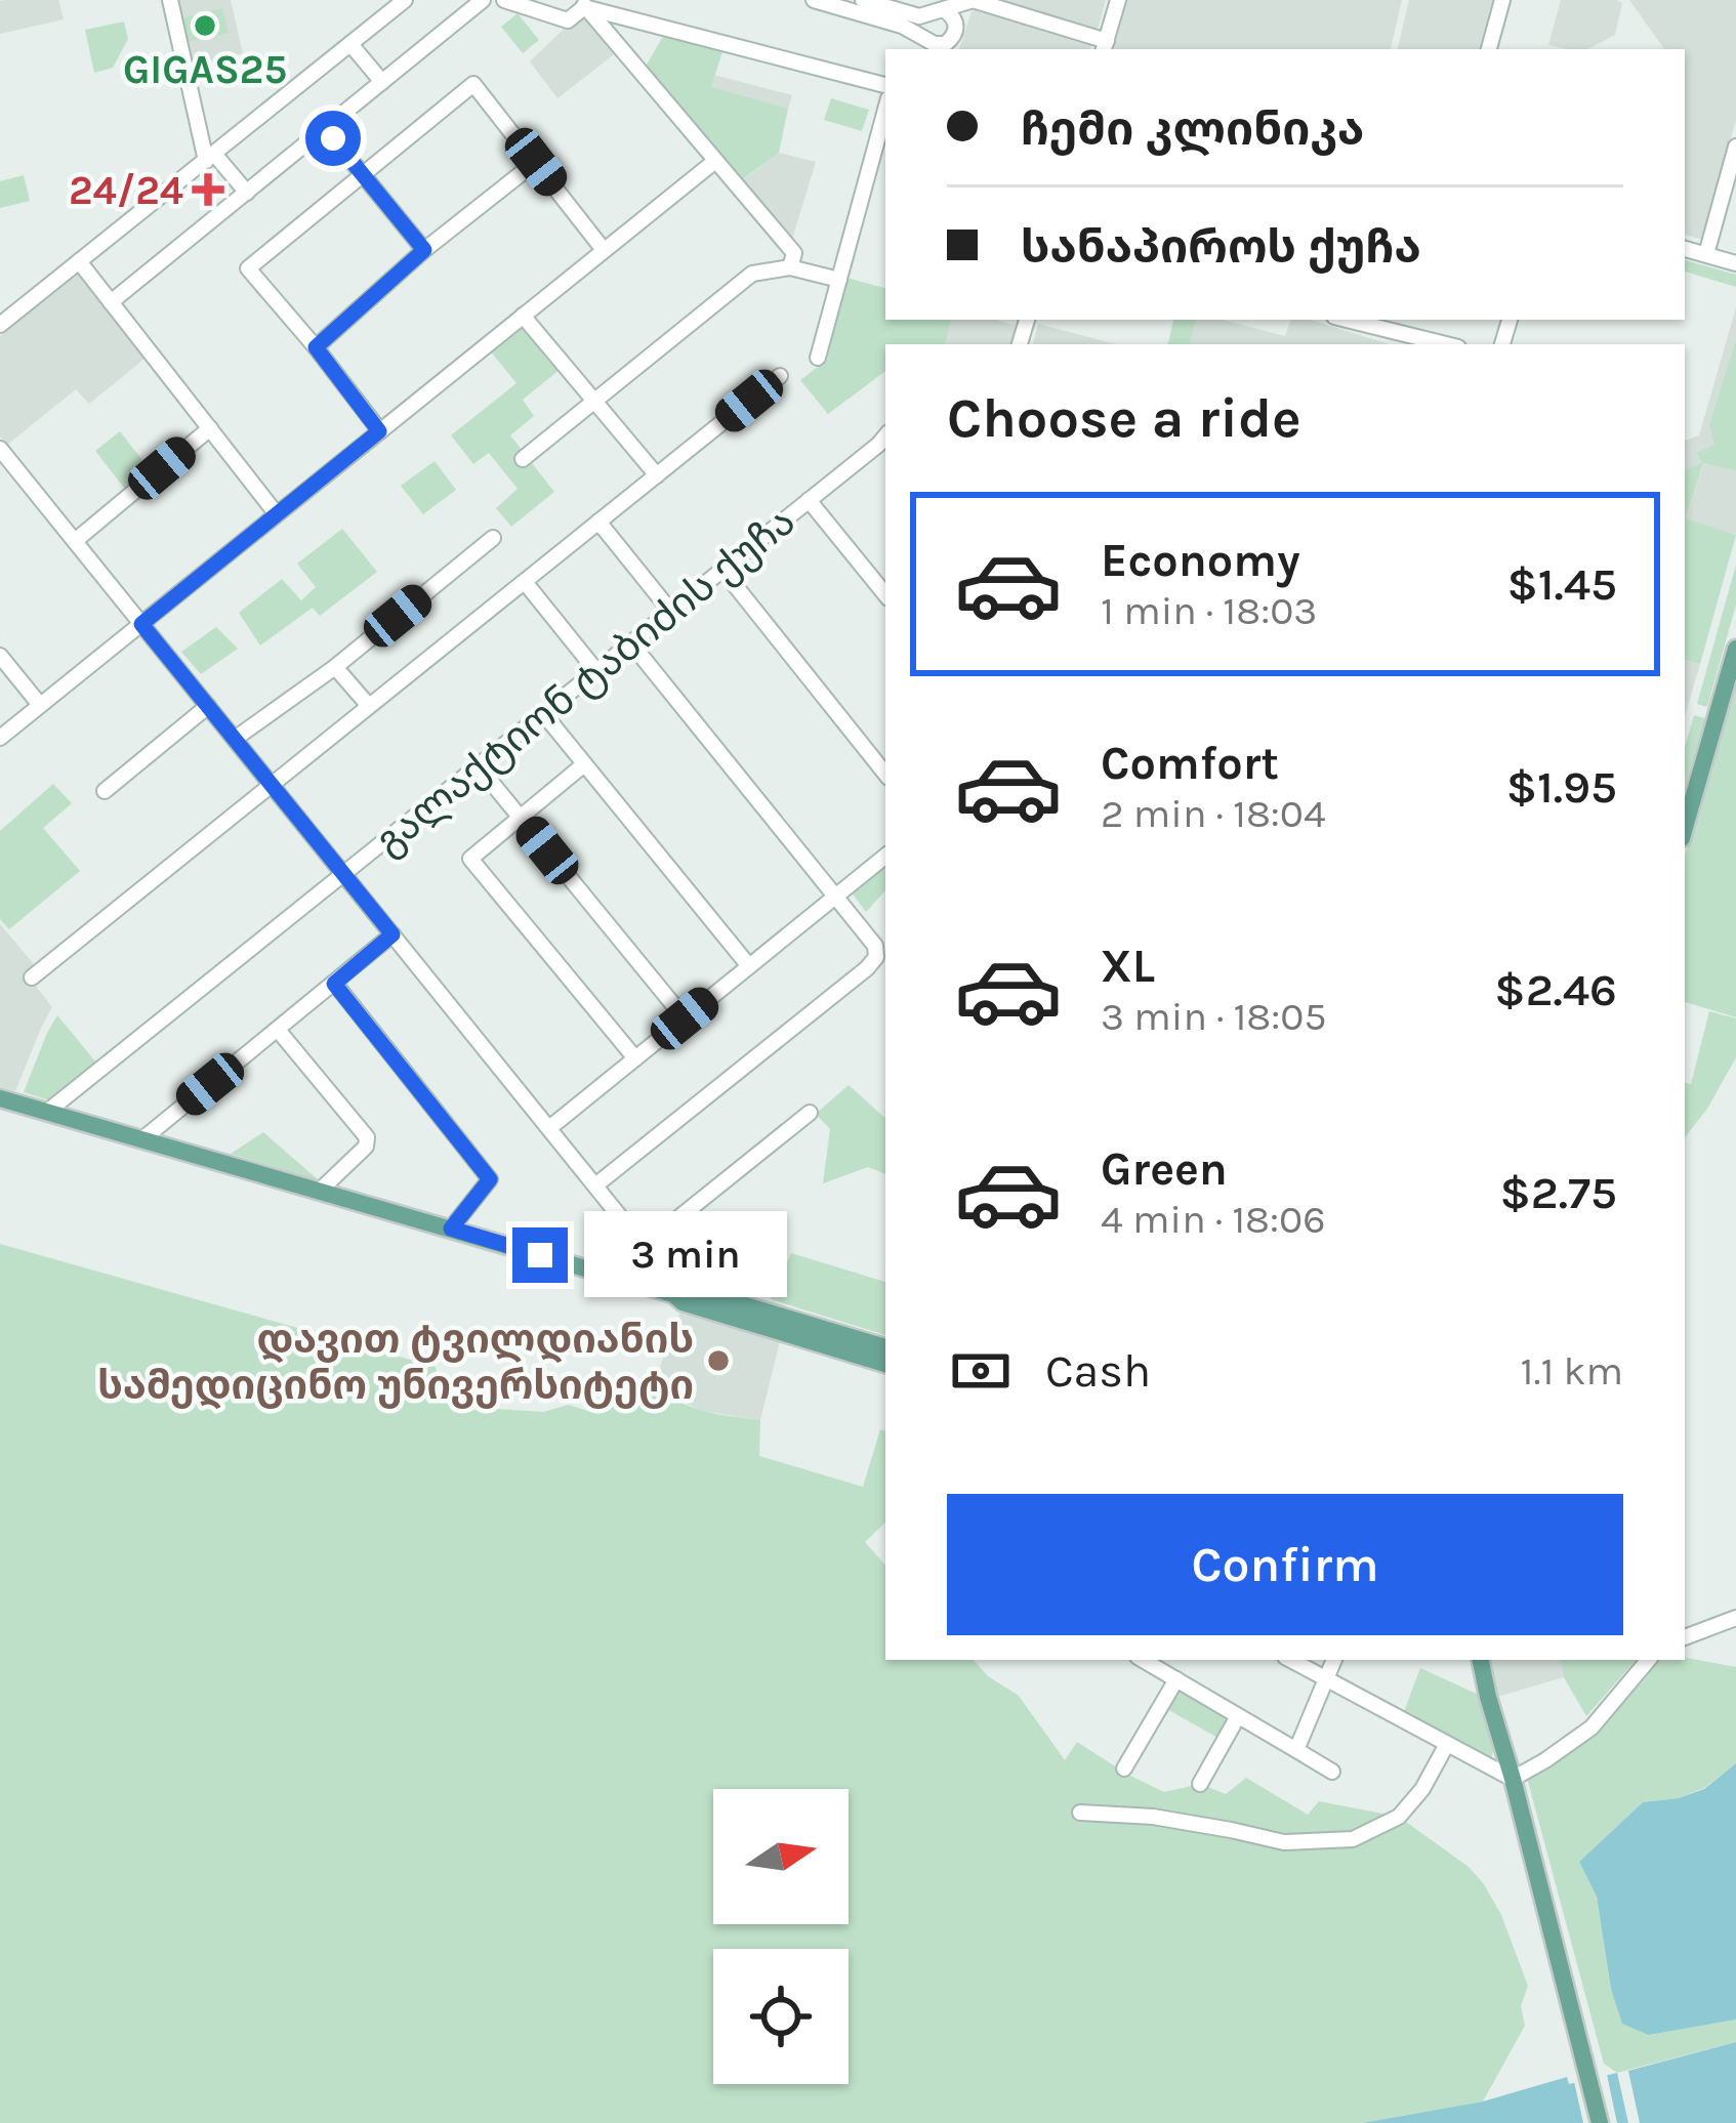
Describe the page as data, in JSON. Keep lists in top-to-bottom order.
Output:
{
  "streets": {
    "street": ["გალაქტიონ ტაბიძის ქუჩა"]
  },
  "places": {
    "other": ["GIGAS25", "დავით ტვილდიანის სამედიცინო უნივერსიტეტი"],
    "health": ["24/24"]
  },
  "north": "right",
  "page": {
    "banner": ["ჩემი კლინიკა", "სანაპიროს ქუჩა"],
    "heading": "Choose a ride",
    "list": [
      {
        "name": "Economy",
        "note": "1 min · 18:03",
        "value": "$1.45"
      },
      {
        "name": "Comfort",
        "note": "2 min · 18:04",
        "value": "$1.95"
      },
      {
        "name": "XL",
        "note": "3 min · 18:05",
        "value": "$2.46"
      },
      {
        "name": "Green",
        "note": "4 min · 18:06",
        "value": "$2.75"
      }
    ],
    "bubble": "3 min",
    "pay": ["Cash", "1.1 km"],
    "buttons": "Confirm"
  }
}
